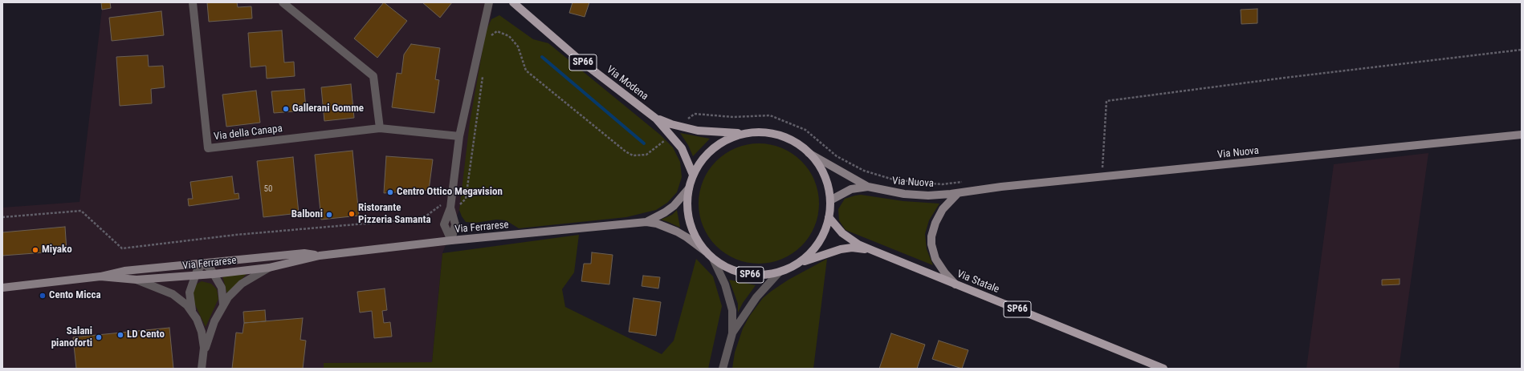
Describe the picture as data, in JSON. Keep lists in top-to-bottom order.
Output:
{
  "streets": {
    "main road": [
      "SP66",
      "Via Modena",
      "Via Nuova",
      "Via Ferrarese",
      "Via Statale"
    ],
    "street": ["Via della Canapa"]
  },
  "crossings": [
    ["Via Modena", "Via Nuova"],
    ["Via Modena", "Via Ferrarese"],
    ["Via Modena", "Via Statale"]
  ],
  "places": [
    "Gallerani Gomme",
    "Centro Ottico Megavision",
    "Ristorante Pizzeria Samanta",
    "Balboni",
    "Miyako",
    "Cento Micca",
    "LD Cento",
    "Salani pianoforti"
  ],
  "house_numbers": ["50"]
}
